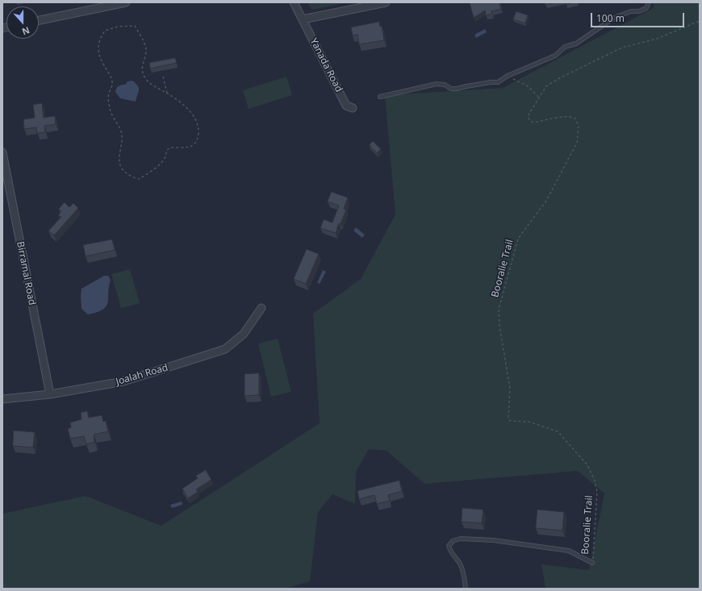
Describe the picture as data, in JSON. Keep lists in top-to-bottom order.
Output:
{
  "streets": {
    "street": ["Yanada Road", "Birramal Road", "Joalah Road"],
    "path": ["Booralie Trail"]
  },
  "crossings": [
    ["Birramal Road", "Joalah Road"]
  ],
  "scale_bar": "100 m",
  "north": "bottom"
}
